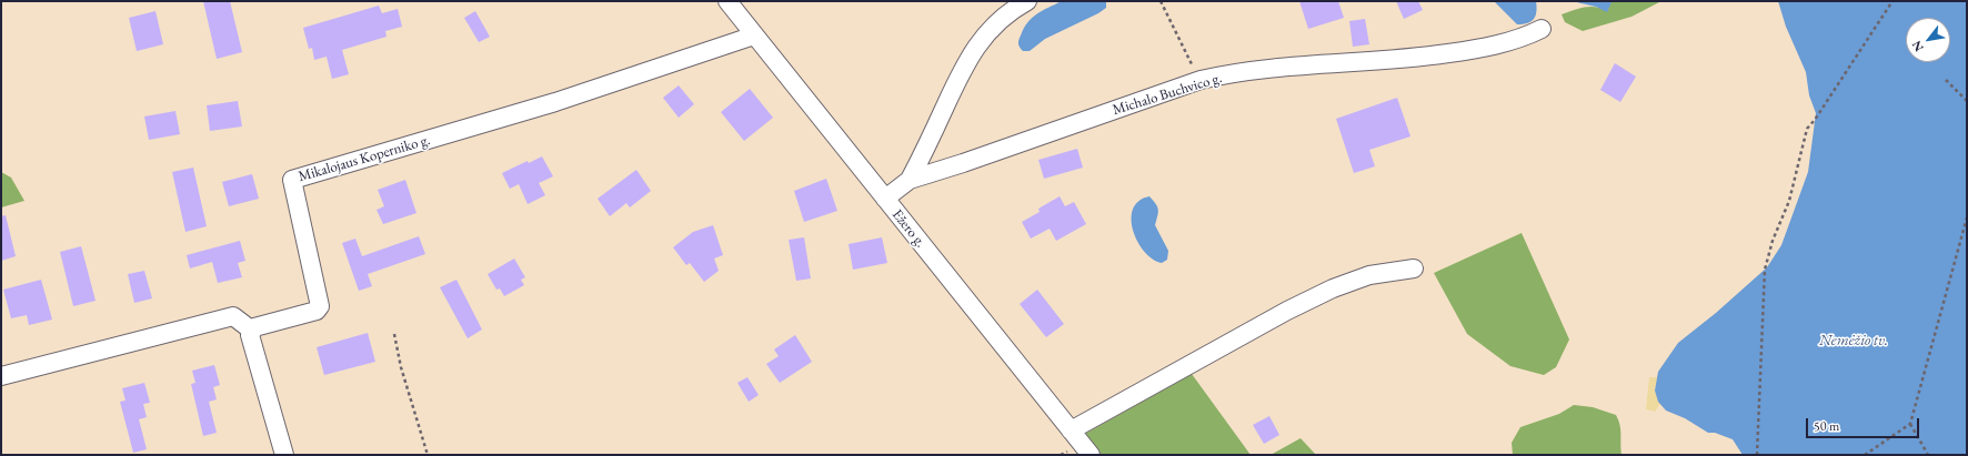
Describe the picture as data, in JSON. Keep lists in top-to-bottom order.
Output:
{
  "streets": {
    "street": ["Michalo Buchvico g.", "Mikalojaus Koperniko g.", "Ežero g."]
  },
  "crossings": [
    ["Michalo Buchvico g.", "Ežero g."],
    ["Mikalojaus Koperniko g.", "Ežero g."]
  ],
  "water": ["Nemėžio tv."],
  "scale_bar": "50 m",
  "north": "bottom left"
}
